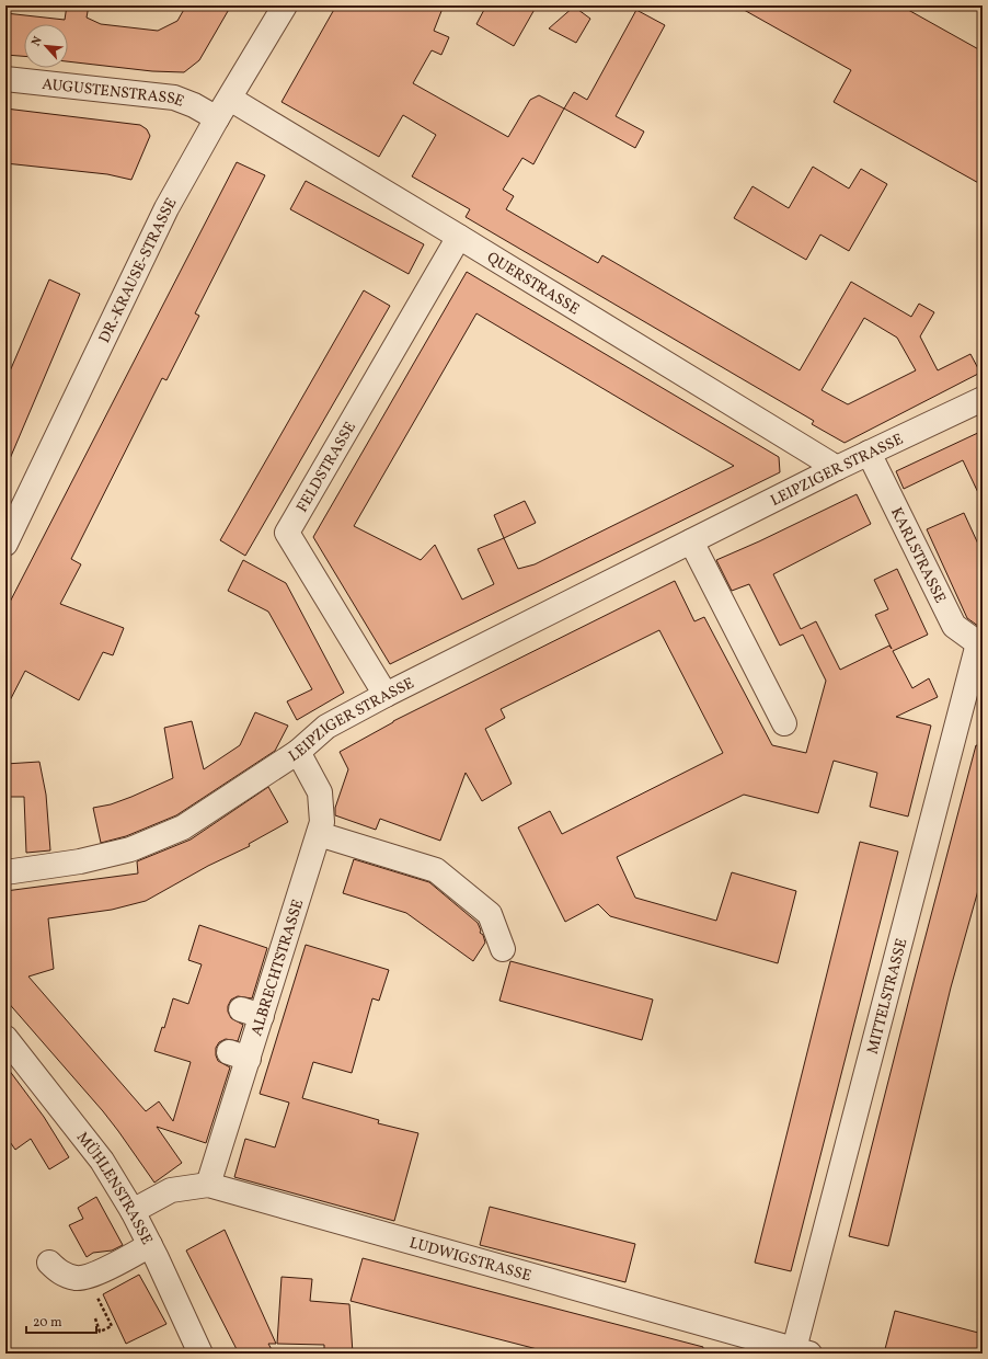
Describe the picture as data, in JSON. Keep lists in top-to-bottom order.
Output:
{
  "streets": {
    "street": [
      "AUGUSTENSTRASSE",
      "DR.-KRAUSE-STRASSE",
      "QUERSTRASSE",
      "FELDSTRASSE",
      "LEIPZIGER STRASSE",
      "KARLSTRASSE",
      "ALBRECHTSTRASSE",
      "MITTELSTRASSE",
      "MÜHLENSTRASSE",
      "LUDWIGSTRASSE"
    ]
  },
  "crossings": [
    ["AUGUSTENSTRASSE", "DR.-KRAUSE-STRASSE"],
    ["DR.-KRAUSE-STRASSE", "QUERSTRASSE"],
    ["QUERSTRASSE", "FELDSTRASSE"],
    ["QUERSTRASSE", "LEIPZIGER STRASSE"],
    ["FELDSTRASSE", "LEIPZIGER STRASSE"],
    ["LEIPZIGER STRASSE", "KARLSTRASSE"],
    ["LEIPZIGER STRASSE", "ALBRECHTSTRASSE"],
    ["KARLSTRASSE", "MITTELSTRASSE"],
    ["ALBRECHTSTRASSE", "LUDWIGSTRASSE"],
    ["MITTELSTRASSE", "LUDWIGSTRASSE"],
    ["MÜHLENSTRASSE", "LUDWIGSTRASSE"]
  ],
  "scale_bar": "20 m",
  "north": "top left"
}
